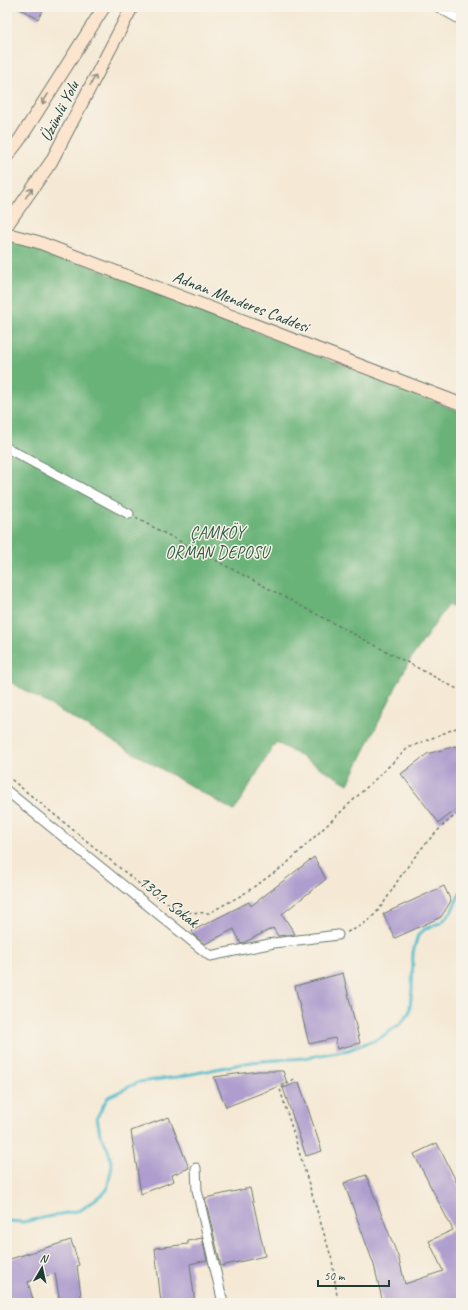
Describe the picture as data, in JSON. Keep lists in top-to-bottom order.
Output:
{
  "streets": {
    "street": ["Üzümlü Yolu", "Adnan Menderes Caddesi", "1301. Sokak"]
  },
  "parks": ["ÇAMKÖY ORMAN DEPOSU"],
  "scale_bar": "50 m",
  "north": "top"
}
